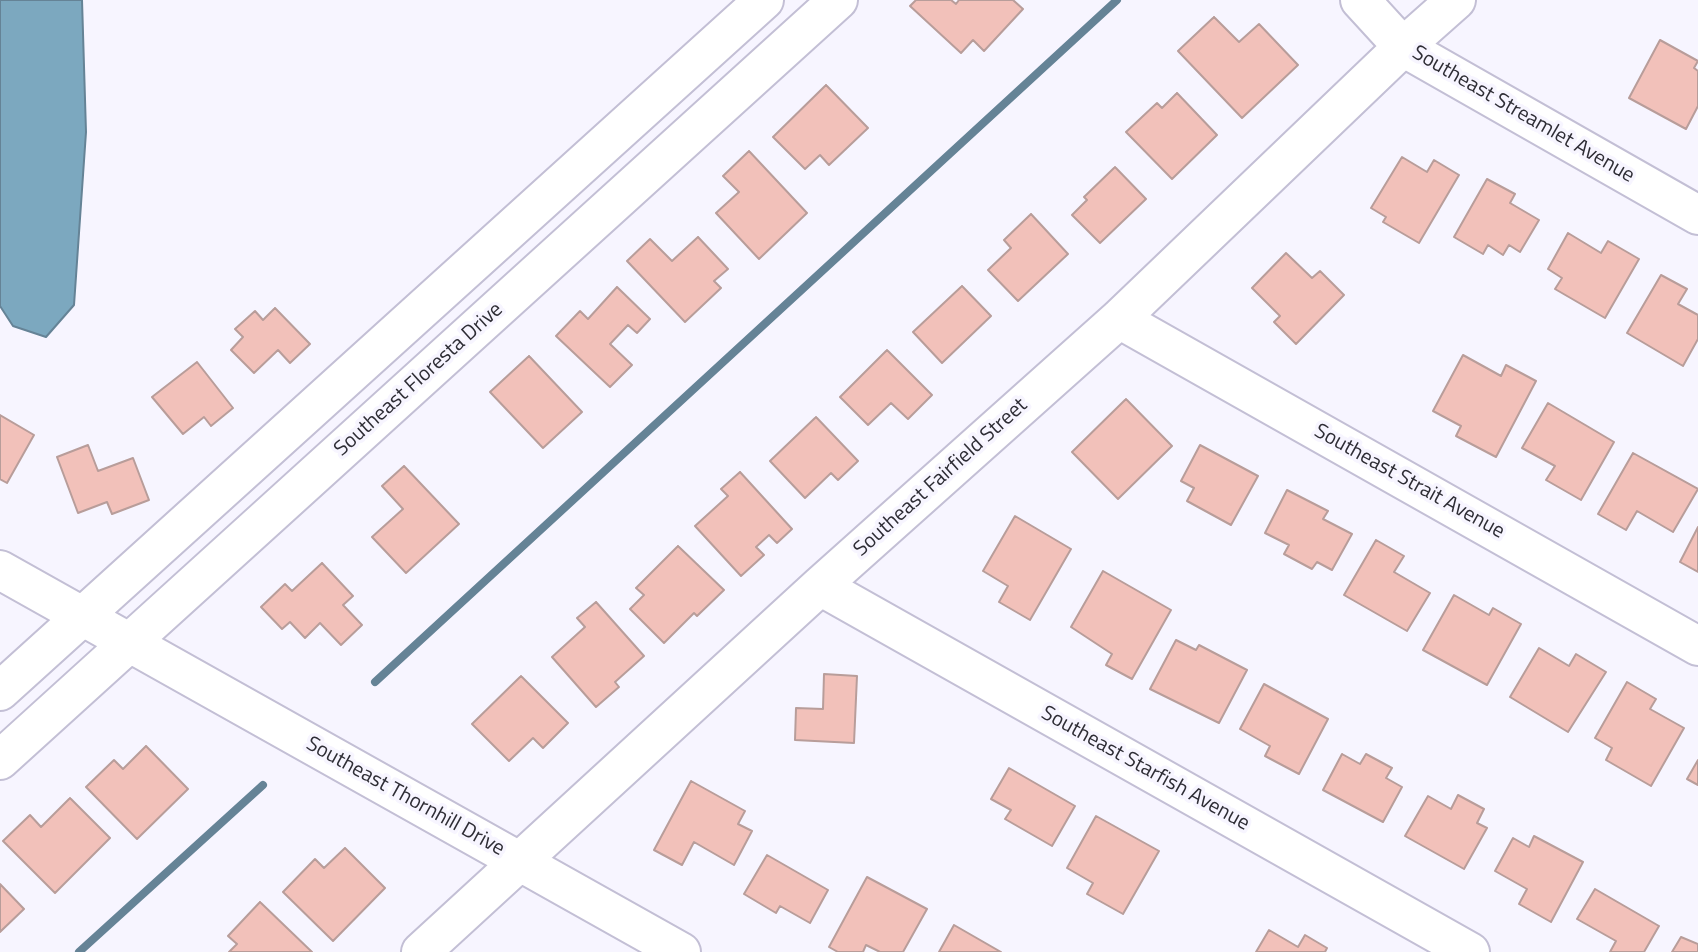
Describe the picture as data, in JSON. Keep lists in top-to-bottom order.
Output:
{
  "streets": {
    "street": [
      "Southeast Streamlet Avenue",
      "Southeast Floresta Drive",
      "Southeast Fairfield Street",
      "Southeast Strait Avenue",
      "Southeast Starfish Avenue",
      "Southeast Thornhill Drive"
    ]
  },
  "crossings": [
    ["Southeast Streamlet Avenue", "Southeast Fairfield Street"],
    ["Southeast Floresta Drive", "Southeast Thornhill Drive"],
    ["Southeast Fairfield Street", "Southeast Strait Avenue"],
    ["Southeast Fairfield Street", "Southeast Starfish Avenue"],
    ["Southeast Fairfield Street", "Southeast Thornhill Drive"]
  ]
}
